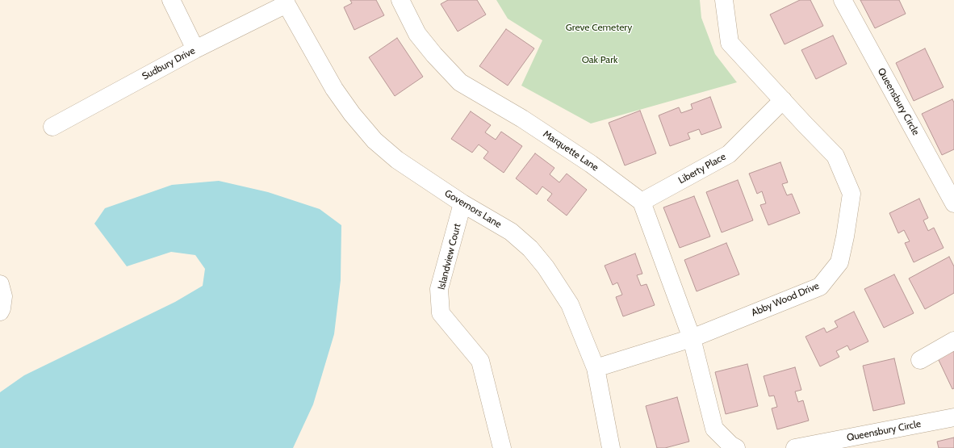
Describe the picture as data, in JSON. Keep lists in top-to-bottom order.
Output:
{
  "streets": {
    "street": [
      "Sudbury Drive",
      "Queensbury Circle",
      "Marquette Lane",
      "Liberty Place",
      "Governors Lane",
      "Islandview Court",
      "Abby Wood Drive"
    ]
  },
  "crossings": [
    ["Sudbury Drive", "Governors Lane"],
    ["Marquette Lane", "Liberty Place"],
    ["Liberty Place", "Abby Wood Drive"],
    ["Governors Lane", "Islandview Court"],
    ["Governors Lane", "Abby Wood Drive"]
  ],
  "parks": ["Greve Cemetery", "Oak Park"]
}
